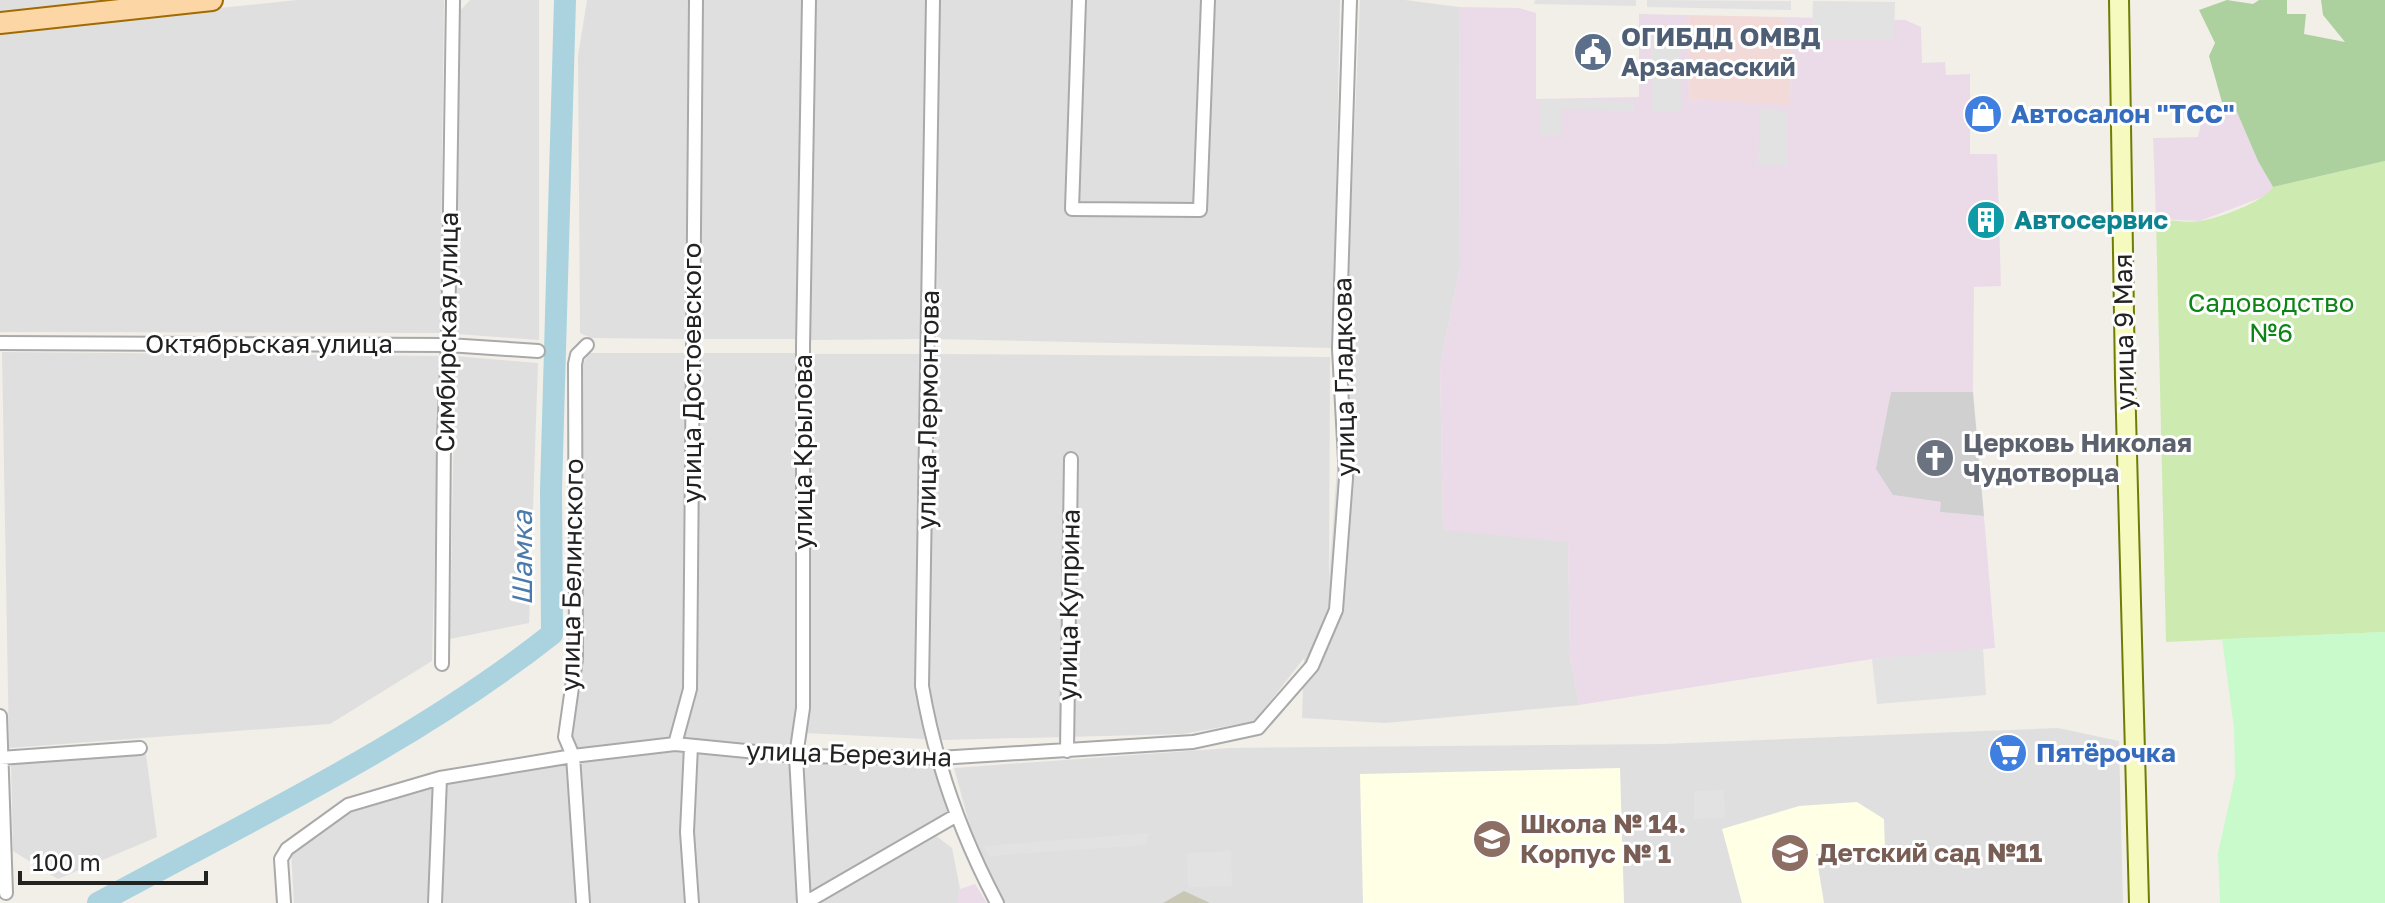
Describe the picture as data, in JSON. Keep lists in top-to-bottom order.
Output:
{
  "streets": {
    "main road": ["улица 9 Мая"],
    "street": [
      "Симбирская улица",
      "Октябрьская улица",
      "улица Достоевского",
      "улица Гладкова",
      "улица Лермонтова",
      "улица Крылова",
      "улица Белинского",
      "улица Куприна",
      "улица Березина"
    ]
  },
  "crossings": [
    ["Симбирская улица", "Октябрьская улица"],
    ["улица Достоевского", "улица Березина"],
    ["улица Гладкова", "улица Березина"],
    ["улица Лермонтова", "улица Березина"],
    ["улица Крылова", "улица Березина"],
    ["улица Белинского", "улица Березина"],
    ["улица Куприна", "улица Березина"]
  ],
  "water": ["Шамка"],
  "parks": ["Садоводство №6"],
  "places": {
    "public building": ["ОГИБДД ОМВД Арзамасский"],
    "shop": ["Автосалон \"ТСС\""],
    "building": ["Автосервис"],
    "church": ["Церковь Николая Чудотворца"],
    "supermarket": ["Пятёрочка"],
    "school or university": ["Школа № 14. Корпус № 1", "Детский сад №11"]
  },
  "scale_bar": "100 m"
}
